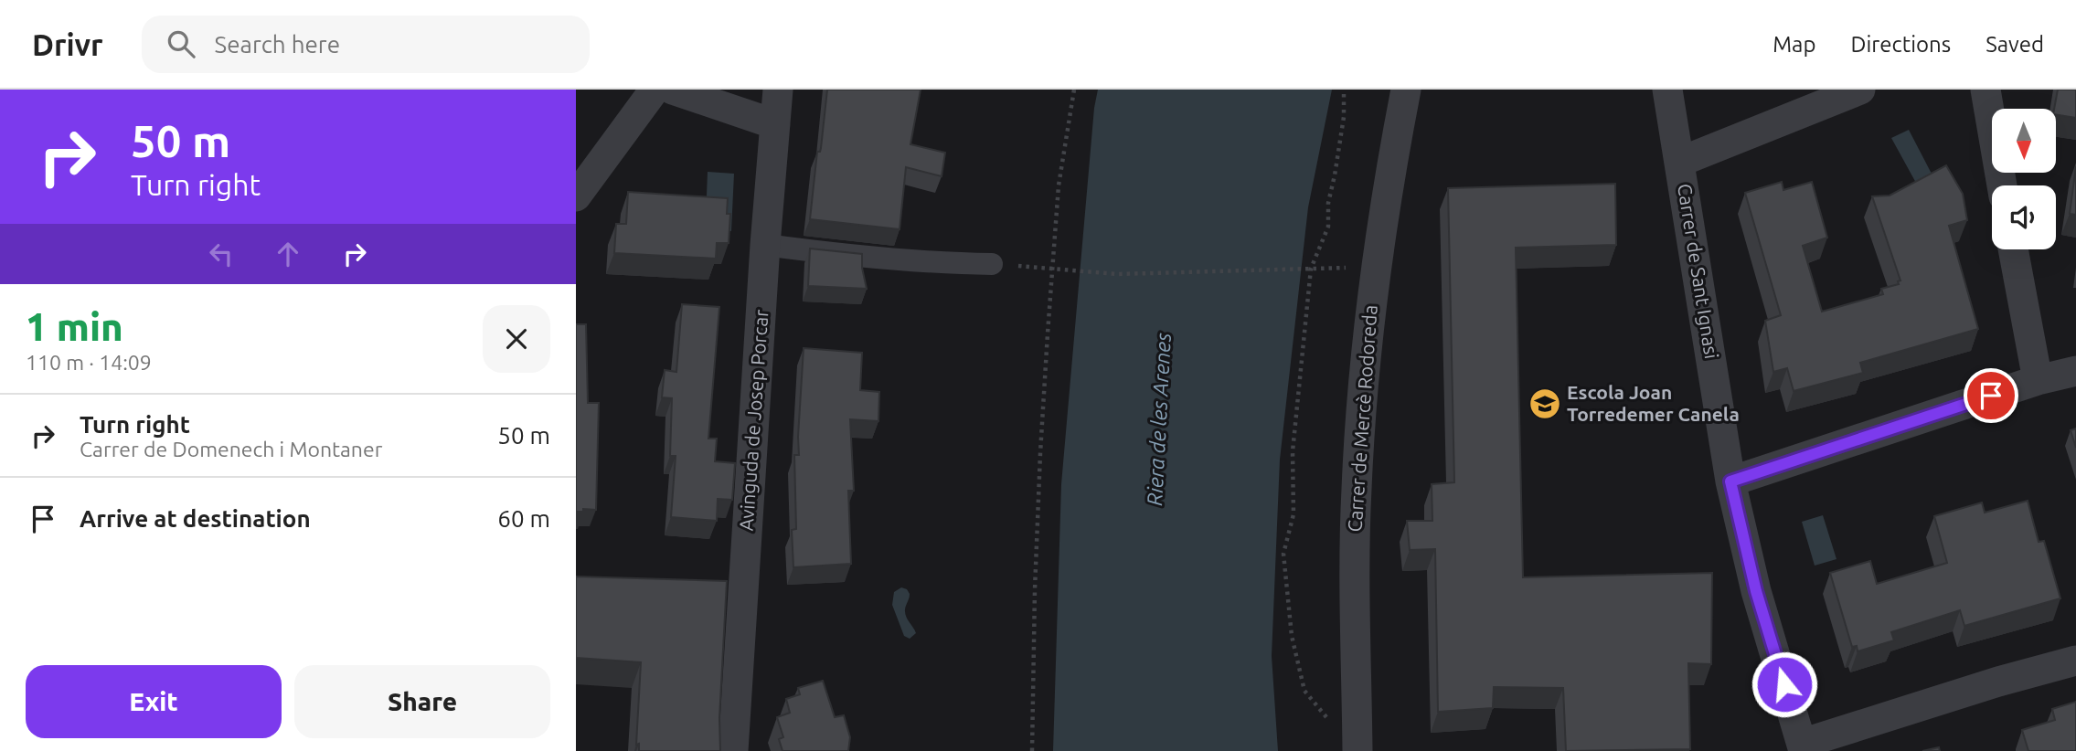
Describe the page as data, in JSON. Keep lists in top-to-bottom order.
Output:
{
  "streets": {
    "street": ["Carrer de Sant Ignasi", "Carrer de Mercè Rodoreda", "Avinguda de Josep Porcar"]
  },
  "water": ["Riera de les Arenes"],
  "places": {
    "school or university": ["Escola Joan Torredemer Canela"]
  },
  "north": "bottom",
  "page": {
    "header": "Drivr",
    "search": "Search here",
    "nav": ["Map", "Directions", "Saved"],
    "turn": ["50 m", "Turn right"],
    "heading": ["1 min", "110 m · 14:09"],
    "list": [
      {
        "name": "Turn right",
        "note": "Carrer de Domenech i Montaner",
        "value": "50 m"
      },
      {
        "name": "Arrive at destination",
        "value": "60 m"
      }
    ],
    "buttons": ["Exit", "Share"]
  }
}
